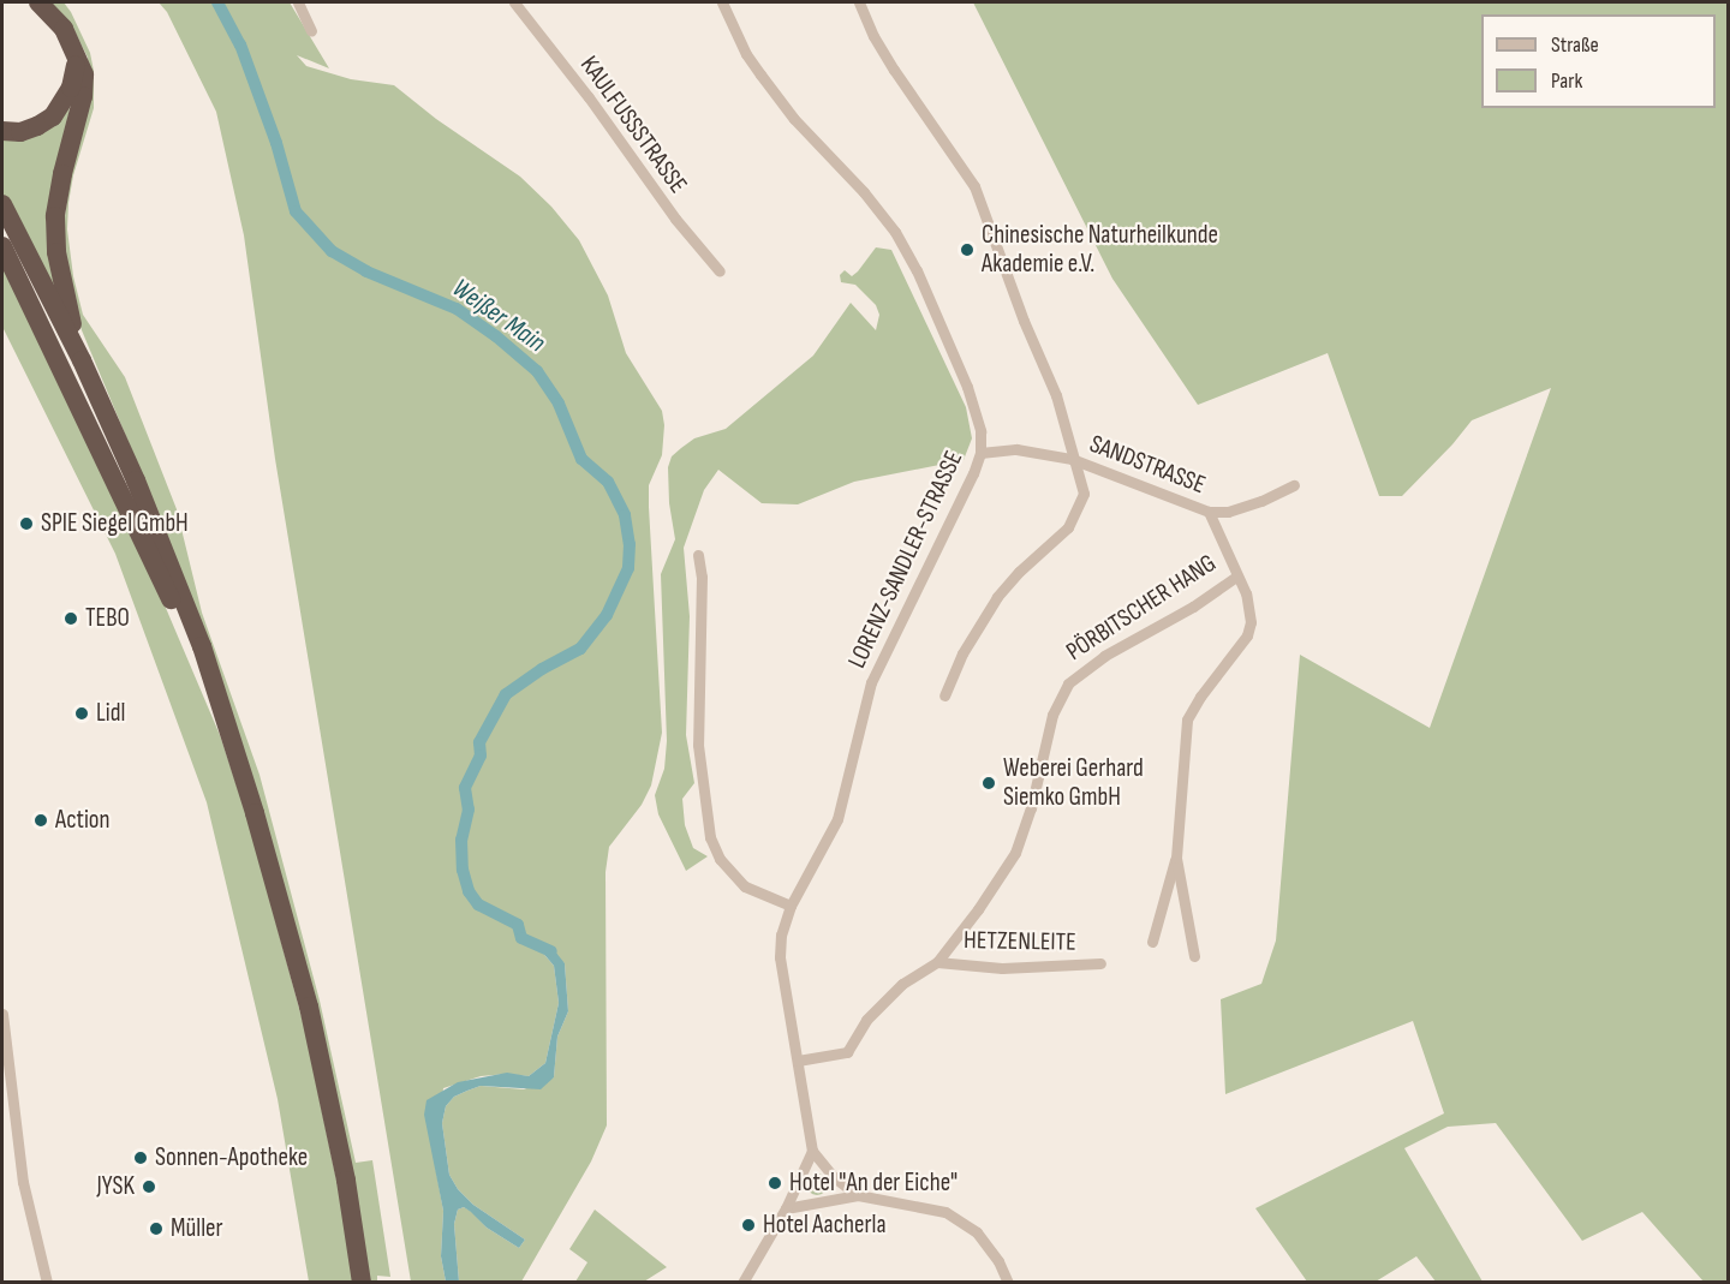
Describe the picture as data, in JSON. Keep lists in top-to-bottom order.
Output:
{
  "streets": {
    "street": [
      "KAULFUSSSTRASSE",
      "SANDSTRASSE",
      "LORENZ-SANDLER-STRASSE",
      "PÖRBITSCHER HANG",
      "HETZENLEITE"
    ]
  },
  "crossings": [
    ["SANDSTRASSE", "LORENZ-SANDLER-STRASSE"],
    ["SANDSTRASSE", "PÖRBITSCHER HANG"],
    ["LORENZ-SANDLER-STRASSE", "PÖRBITSCHER HANG"],
    ["PÖRBITSCHER HANG", "HETZENLEITE"]
  ],
  "water": ["Weißer Main"],
  "places": [
    "Chinesische Naturheilkunde Akademie e.V.",
    "SPIE Siegel GmbH",
    "TEBO",
    "Lidl",
    "Weberei Gerhard Siemko GmbH",
    "Action",
    "Sonnen-Apotheke",
    "Hotel \"An der Eiche\"",
    "JYSK",
    "Hotel Aacherla",
    "Müller"
  ],
  "legend": ["Straße", "Park"]
}
